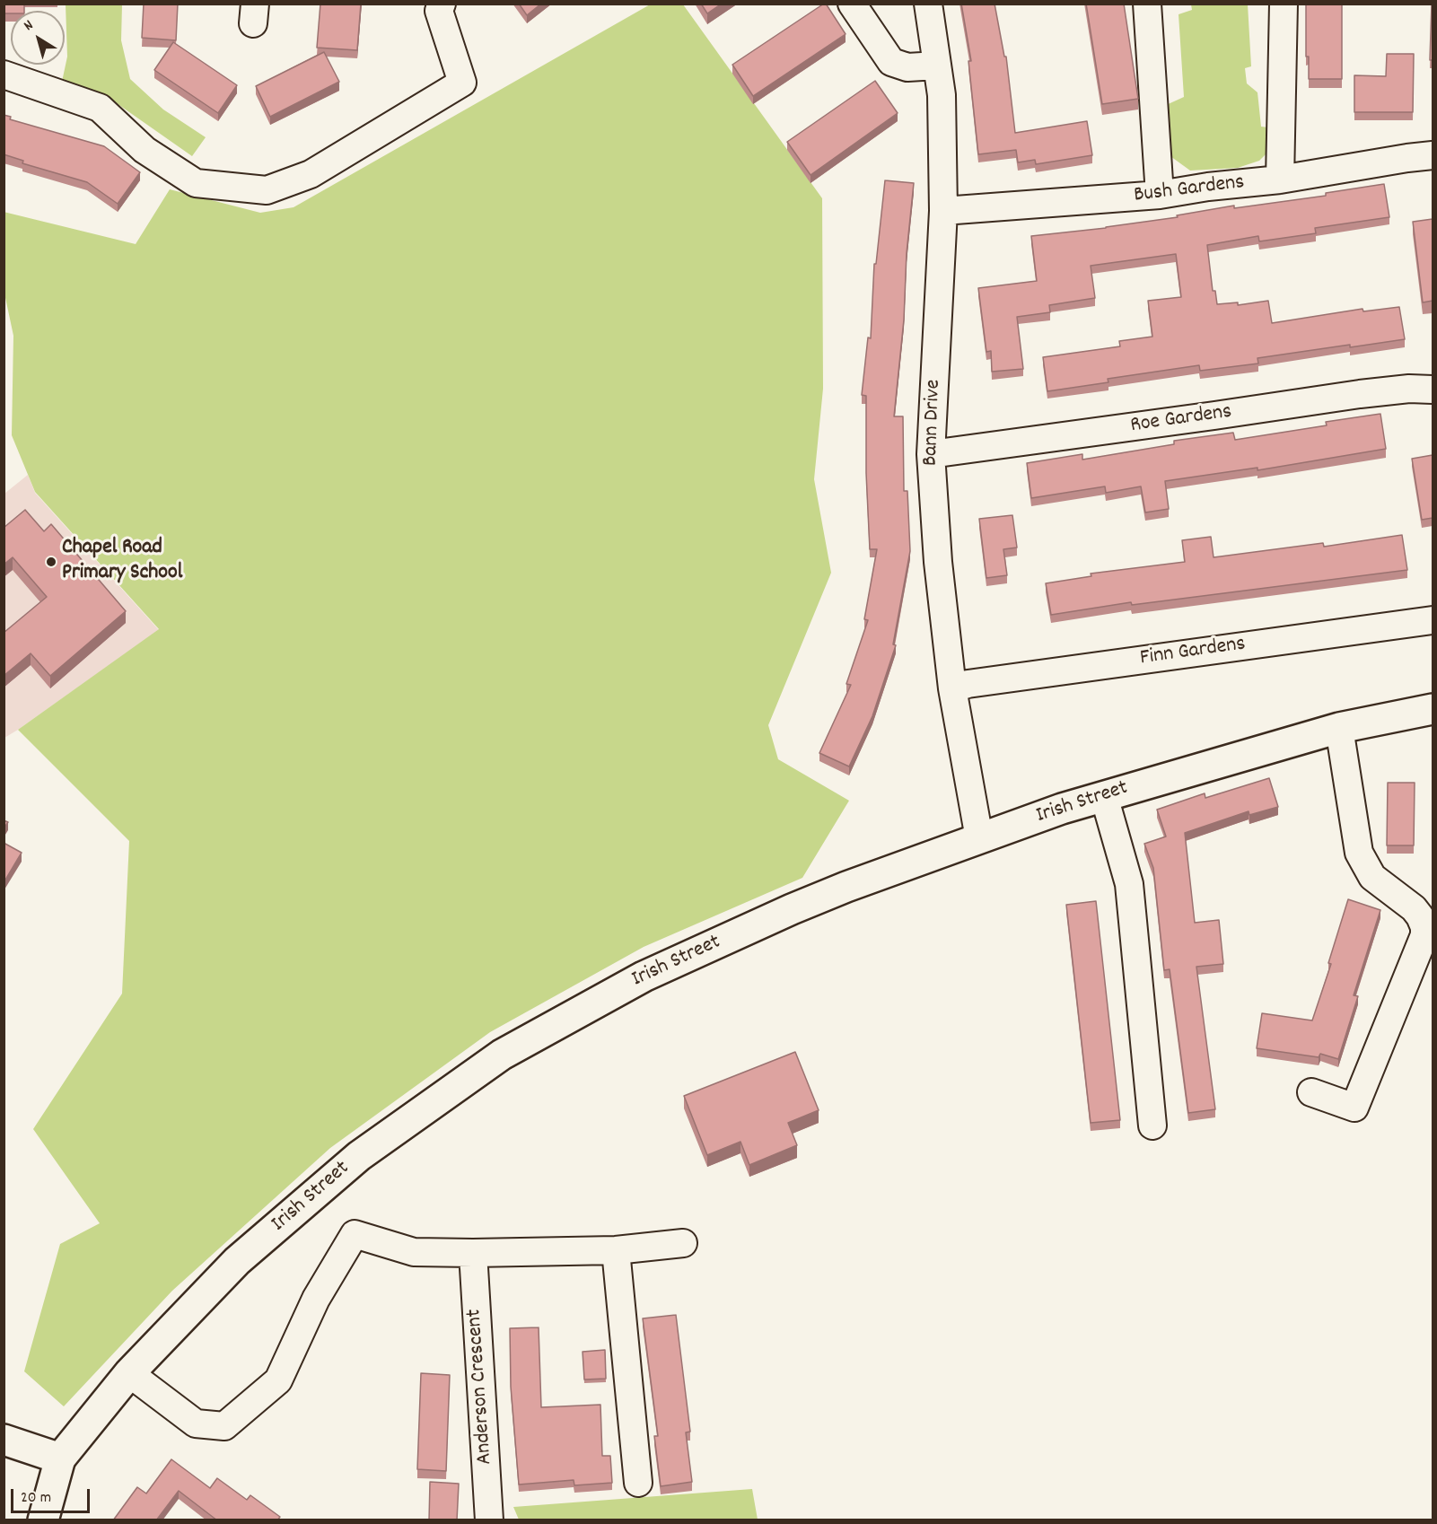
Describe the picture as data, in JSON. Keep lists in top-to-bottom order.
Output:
{
  "streets": {
    "main road": ["Irish Street"],
    "street": [
      "Bush Gardens",
      "Roe Gardens",
      "Bann Drive",
      "Finn Gardens",
      "Anderson Crescent"
    ]
  },
  "crossings": [
    ["Bush Gardens", "Bann Drive"],
    ["Roe Gardens", "Bann Drive"],
    ["Bann Drive", "Finn Gardens"],
    ["Bann Drive", "Irish Street"]
  ],
  "places": ["Chapel Road Primary School"],
  "scale_bar": "20 m",
  "north": "top left"
}
